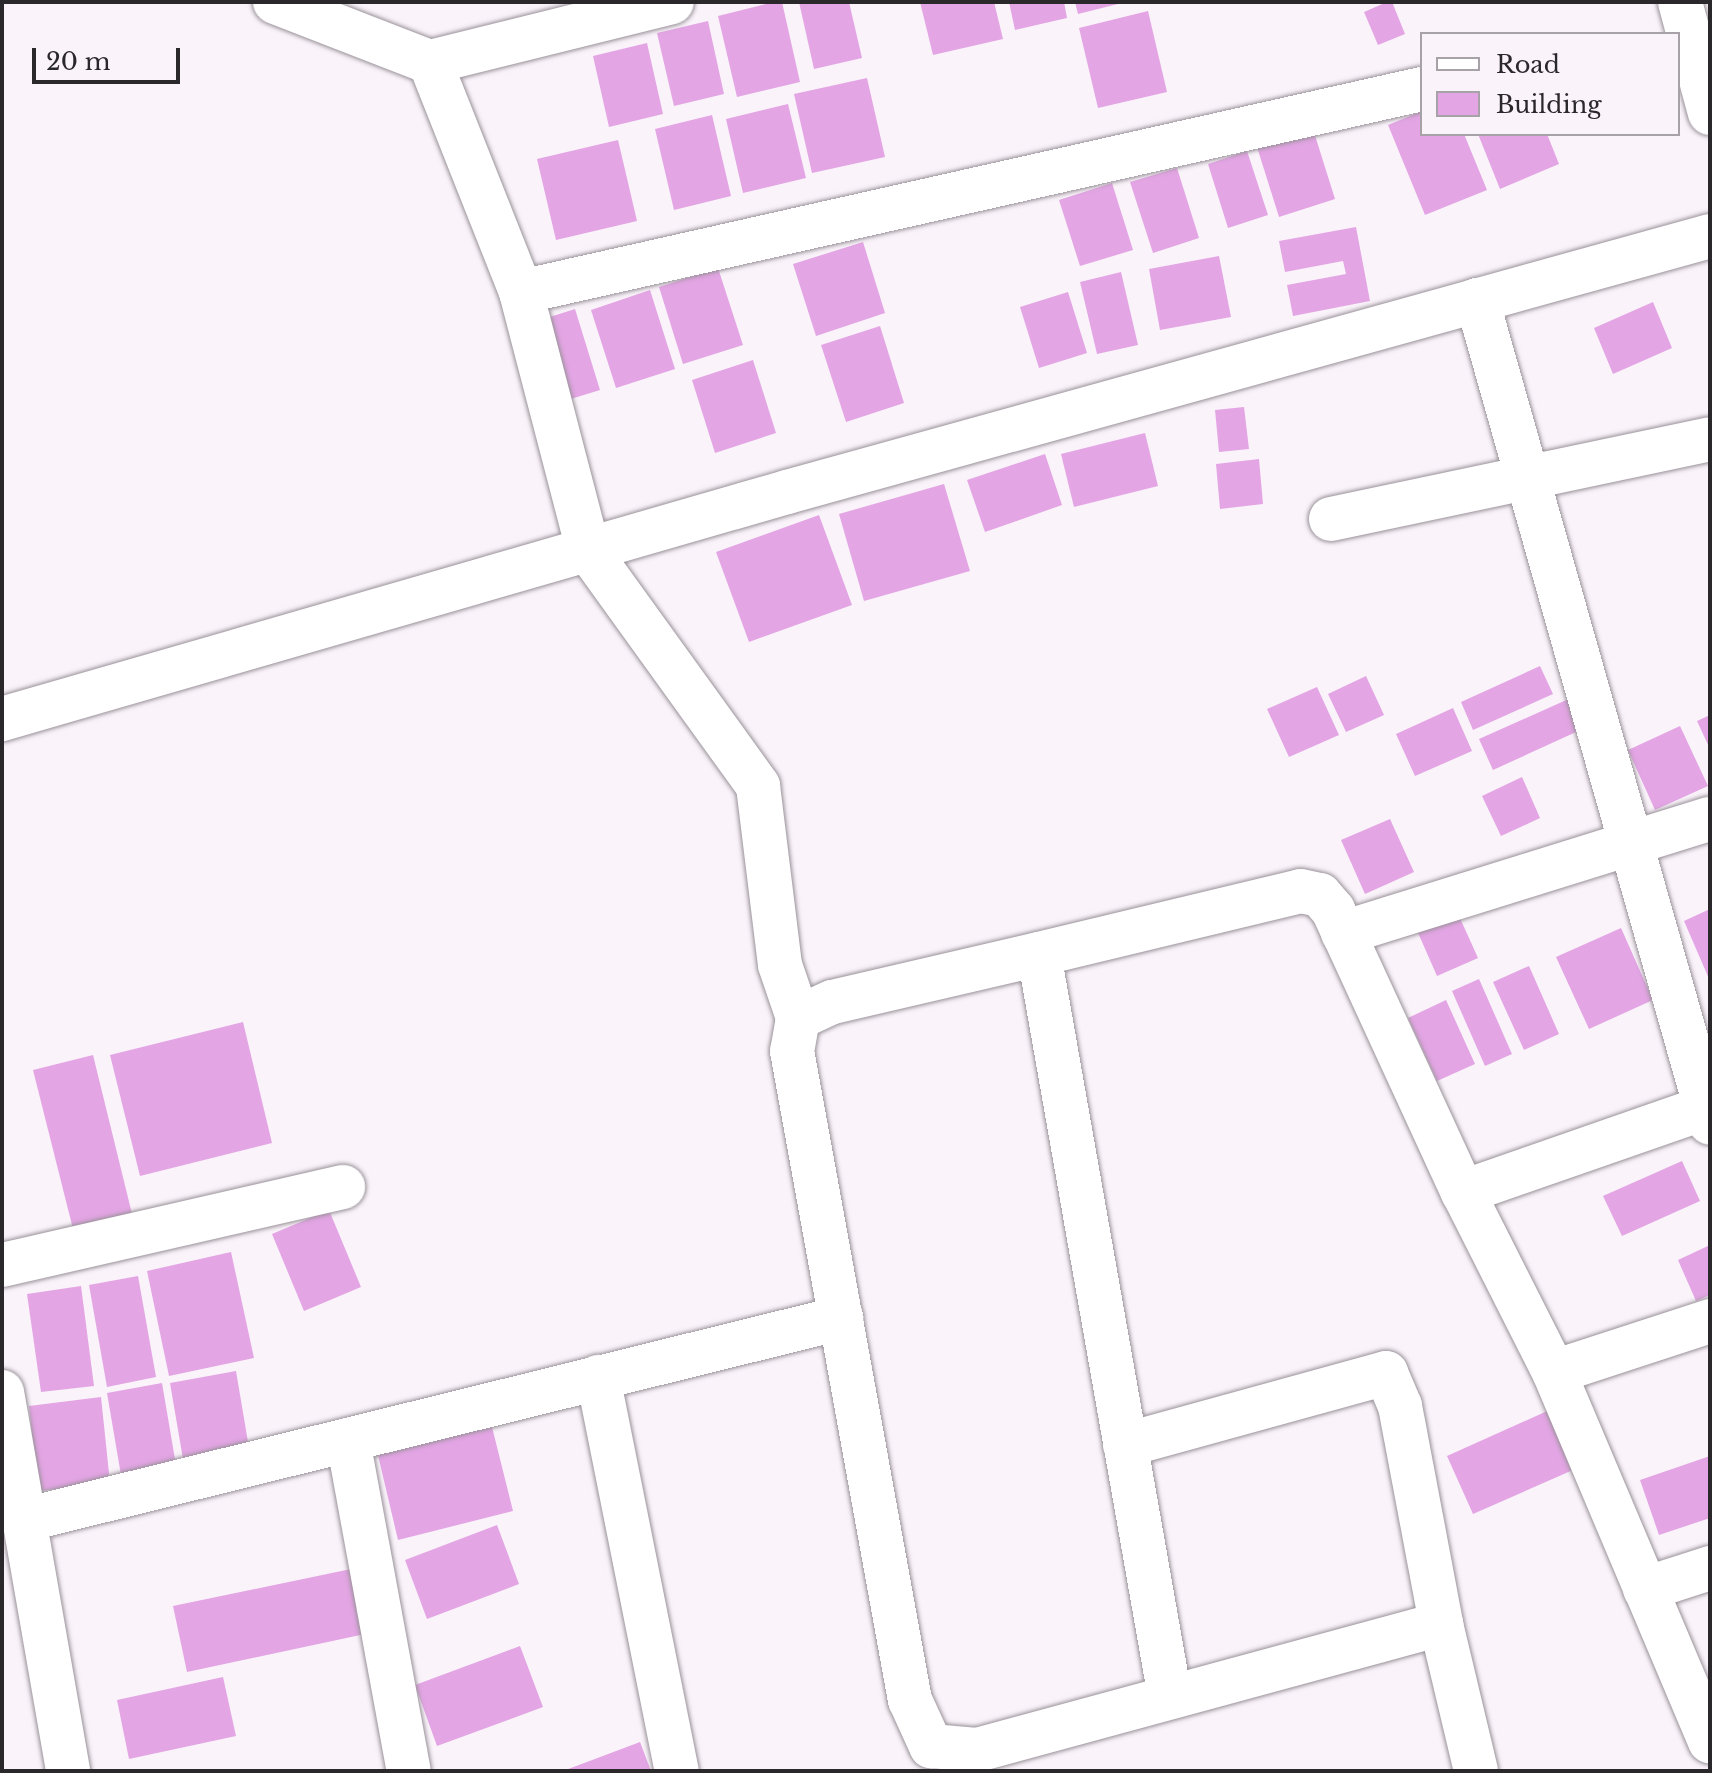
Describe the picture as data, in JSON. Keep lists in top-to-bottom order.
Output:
{
  "legend": ["Road", "Building"],
  "scale_bar": "20 m"
}
